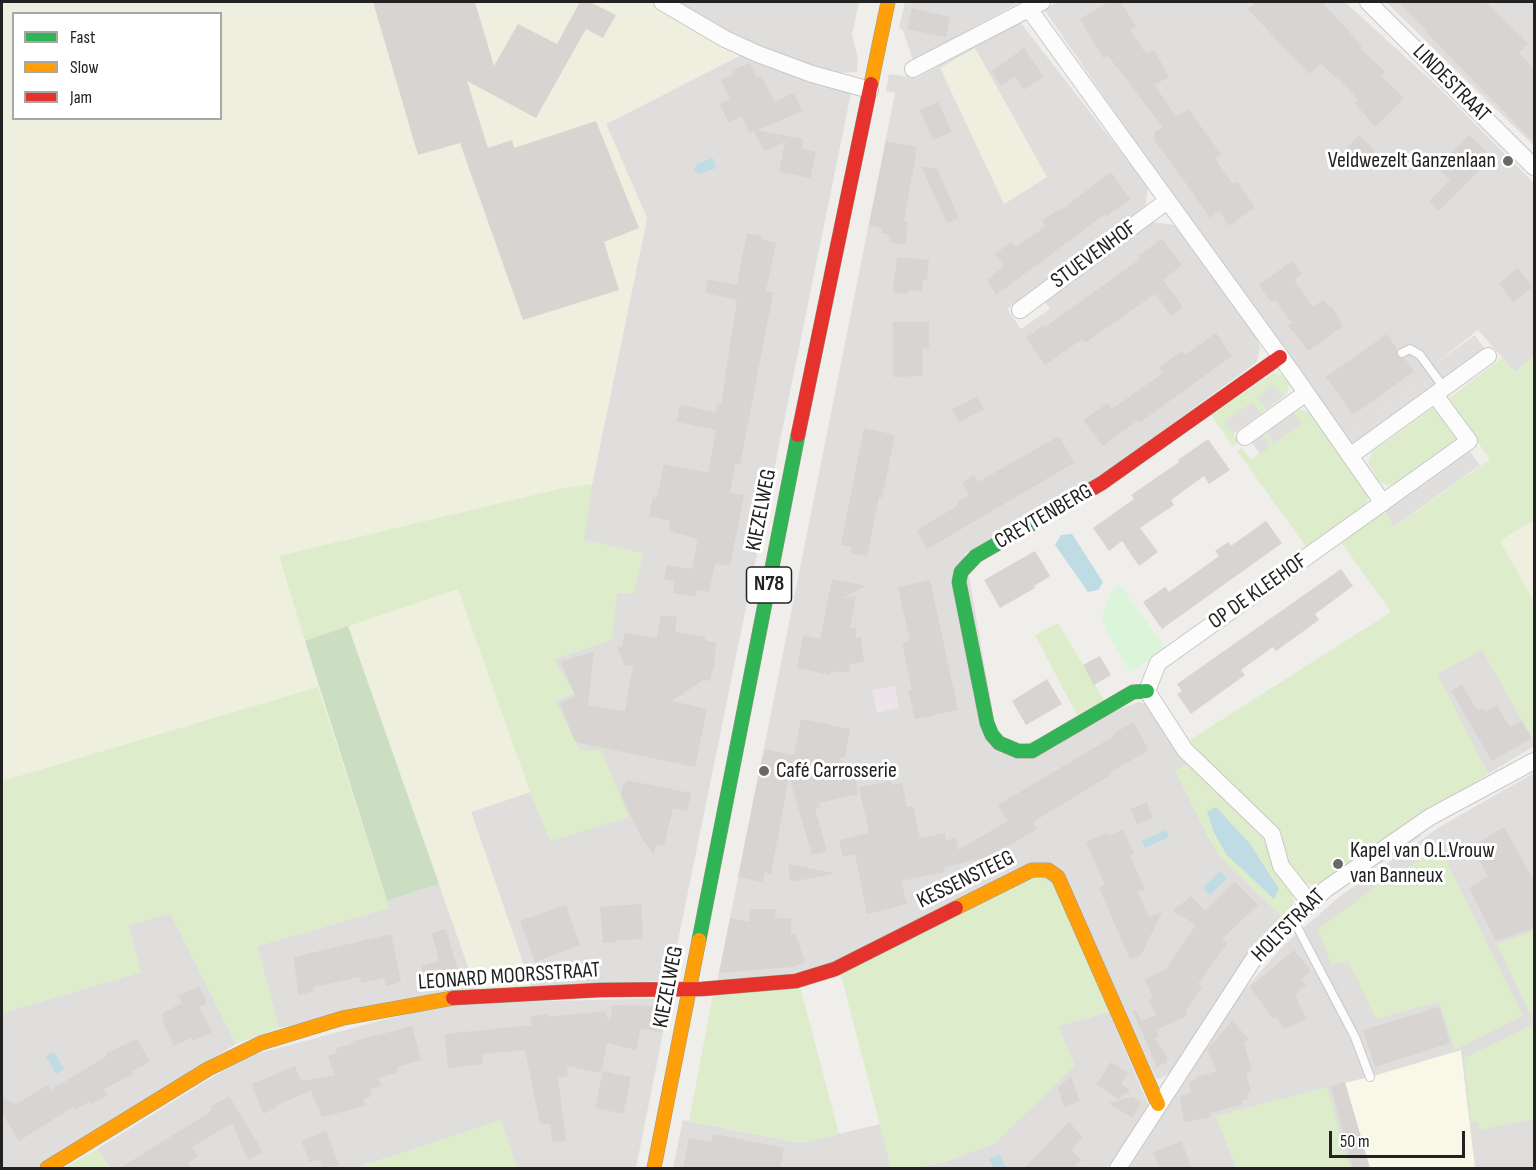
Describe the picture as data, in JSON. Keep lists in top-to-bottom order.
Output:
{
  "streets": {
    "street": [
      "LINDESTRAAT",
      "STUEVENHOF",
      "KIEZELWEG",
      "CREYTENBERG",
      "N78",
      "OP DE KLEEHOF",
      "KESSENSTEEG",
      "HOLTSTRAAT",
      "LEONARD MOORSSTRAAT"
    ]
  },
  "crossings": [
    ["KIEZELWEG", "KESSENSTEEG"],
    ["KIEZELWEG", "LEONARD MOORSSTRAAT"],
    ["CREYTENBERG", "OP DE KLEEHOF"],
    ["KESSENSTEEG", "HOLTSTRAAT"],
    ["KESSENSTEEG", "LEONARD MOORSSTRAAT"]
  ],
  "places": ["Veldwezelt Ganzenlaan", "Café Carrosserie", "Kapel van O.L.Vrouw van Banneux"],
  "legend": ["Fast", "Slow", "Jam"],
  "scale_bar": "50 m"
}
